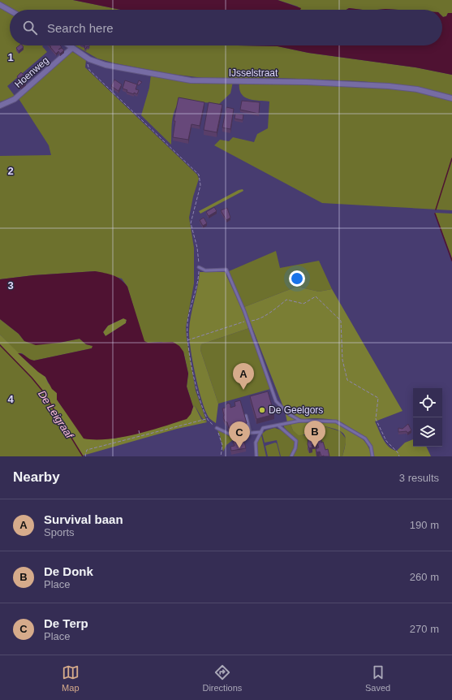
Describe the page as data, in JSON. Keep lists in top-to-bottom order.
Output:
{
  "streets": {
    "street": ["Hoenweg", "IJsselstraat"]
  },
  "crossings": [
    ["Hoenweg", "IJsselstraat"]
  ],
  "water": ["De Leigraaf"],
  "places": ["De Geelgors"],
  "page": {
    "search": "Search here",
    "pins": ["A", "B", "C"],
    "heading": ["Nearby", "3 results"],
    "list": [
      {
        "mark": "A",
        "name": "Survival baan",
        "note": "Sports",
        "value": "190 m"
      },
      {
        "mark": "B",
        "name": "De Donk",
        "note": "Place",
        "value": "260 m"
      },
      {
        "mark": "C",
        "name": "De Terp",
        "note": "Place",
        "value": "270 m"
      }
    ],
    "nav": ["Map", "Directions", "Saved"]
  },
  "grid": {
    "rows": [
      "1",
      "2",
      "3",
      "4"
    ]
  }
}
